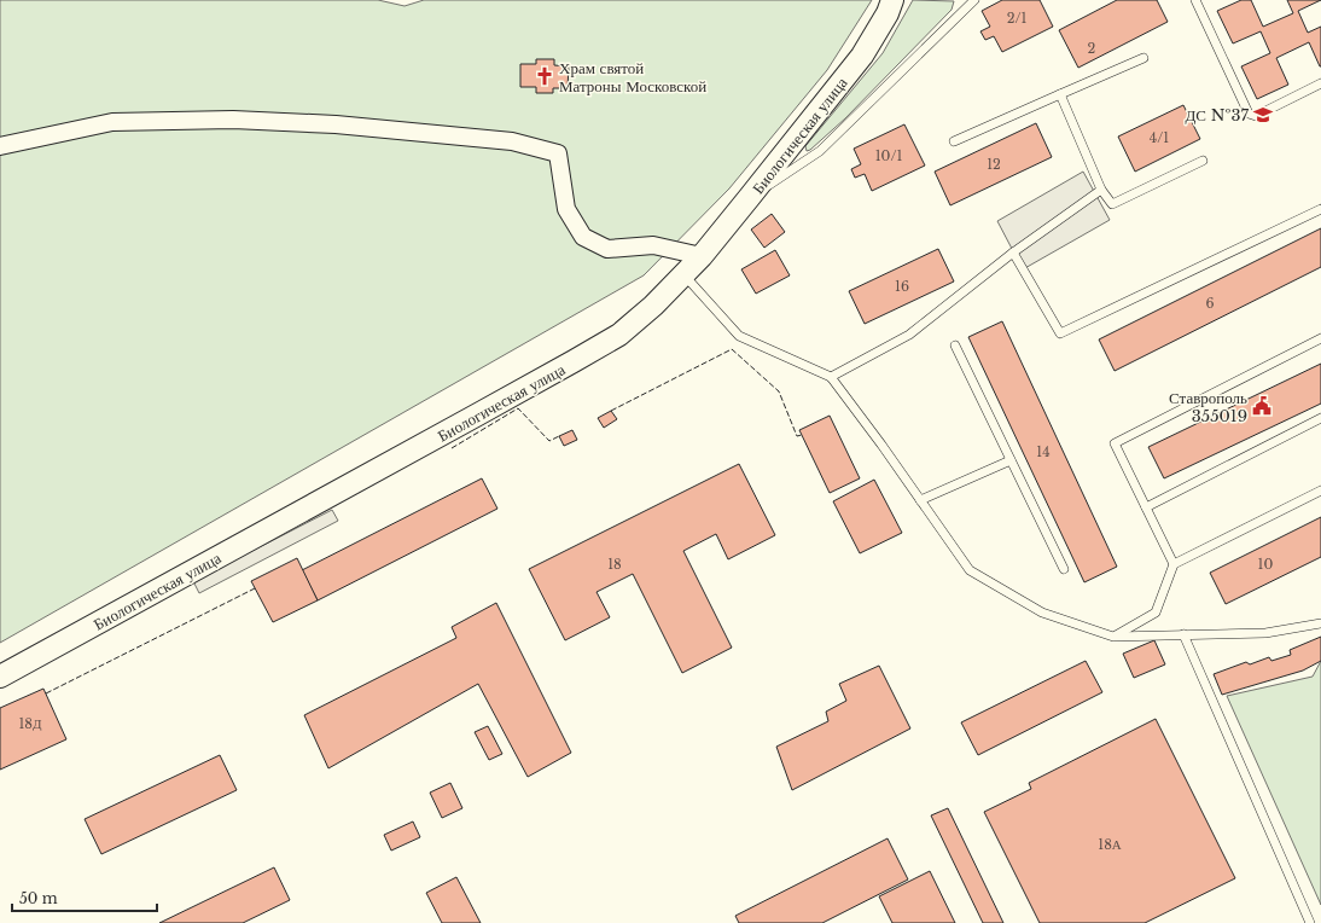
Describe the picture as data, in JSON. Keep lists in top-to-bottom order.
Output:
{
  "streets": {
    "street": ["Биологическая улица"]
  },
  "places": {
    "church": ["Храм святой Матроны Московской"],
    "school or university": ["ДС №37"],
    "public building": ["Ставрополь 355019"]
  },
  "house_numbers": [
    "2/1",
    "2",
    "4/1",
    "10/1",
    "12",
    "16",
    "6",
    "14",
    "18",
    "10",
    "18Д",
    "18А"
  ],
  "scale_bar": "50 m"
}
